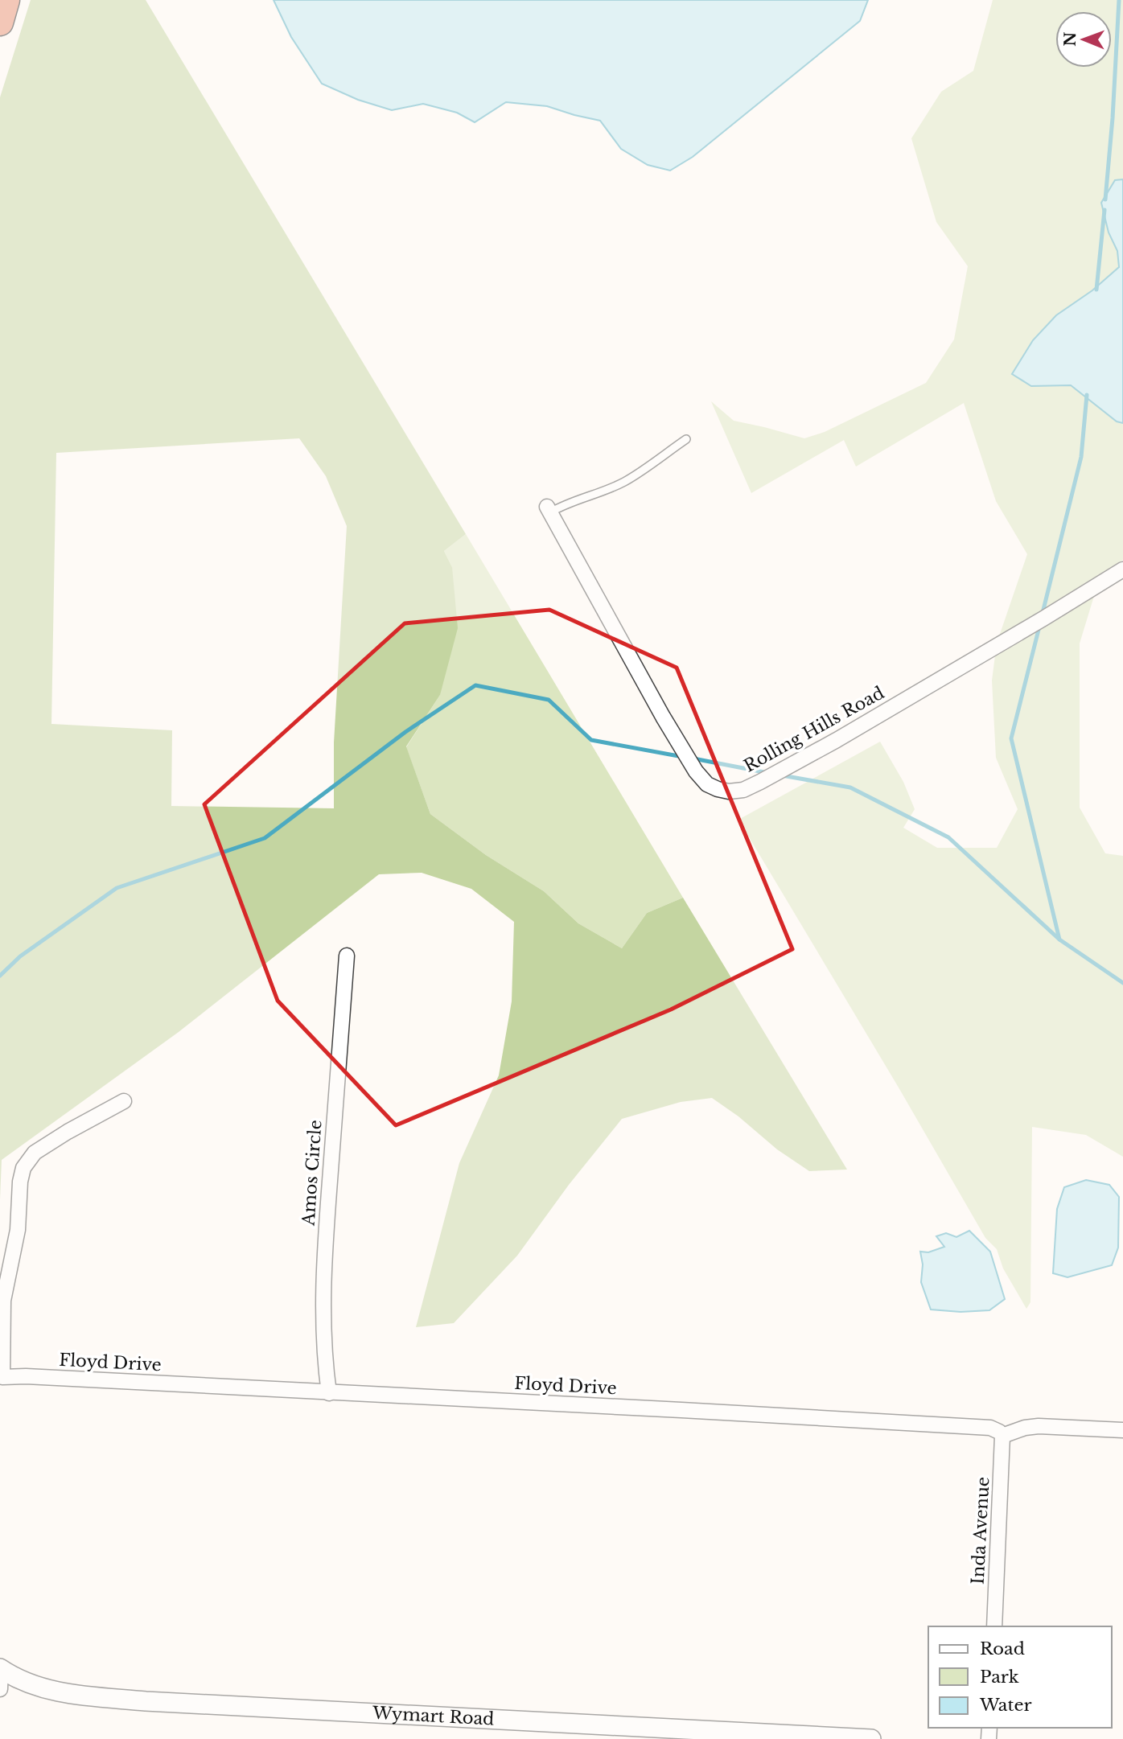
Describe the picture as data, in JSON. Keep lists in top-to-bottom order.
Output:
{
  "streets": {
    "street": [
      "Rolling Hills Road",
      "Amos Circle",
      "Floyd Drive",
      "Inda Avenue",
      "Wymart Road"
    ]
  },
  "crossings": [
    ["Amos Circle", "Floyd Drive"],
    ["Floyd Drive", "Inda Avenue"]
  ],
  "legend": ["Road", "Park", "Water"],
  "north": "left"
}
